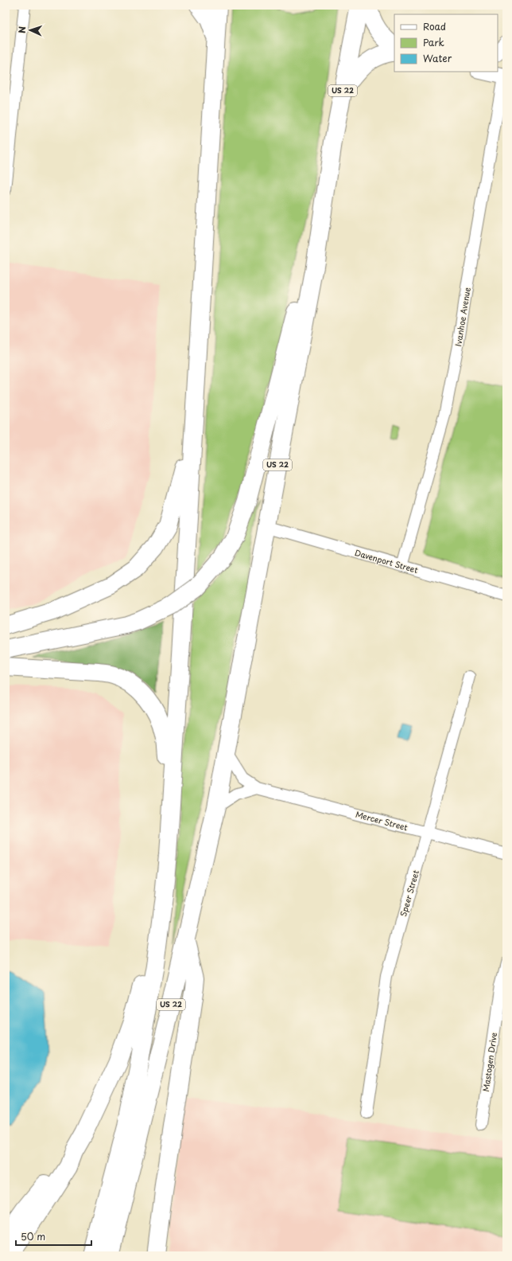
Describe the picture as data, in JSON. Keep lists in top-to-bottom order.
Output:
{
  "streets": {
    "highway": ["US 22"],
    "street": [
      "Ivanhoe Avenue",
      "Davenport Street",
      "Mercer Street",
      "Speer Street",
      "Mastogen Drive"
    ]
  },
  "crossings": [
    ["US 22", "Davenport Street"],
    ["US 22", "Mercer Street"],
    ["Ivanhoe Avenue", "Davenport Street"],
    ["Mercer Street", "Speer Street"]
  ],
  "legend": ["Road", "Park", "Water"],
  "scale_bar": "50 m",
  "north": "left"
}
